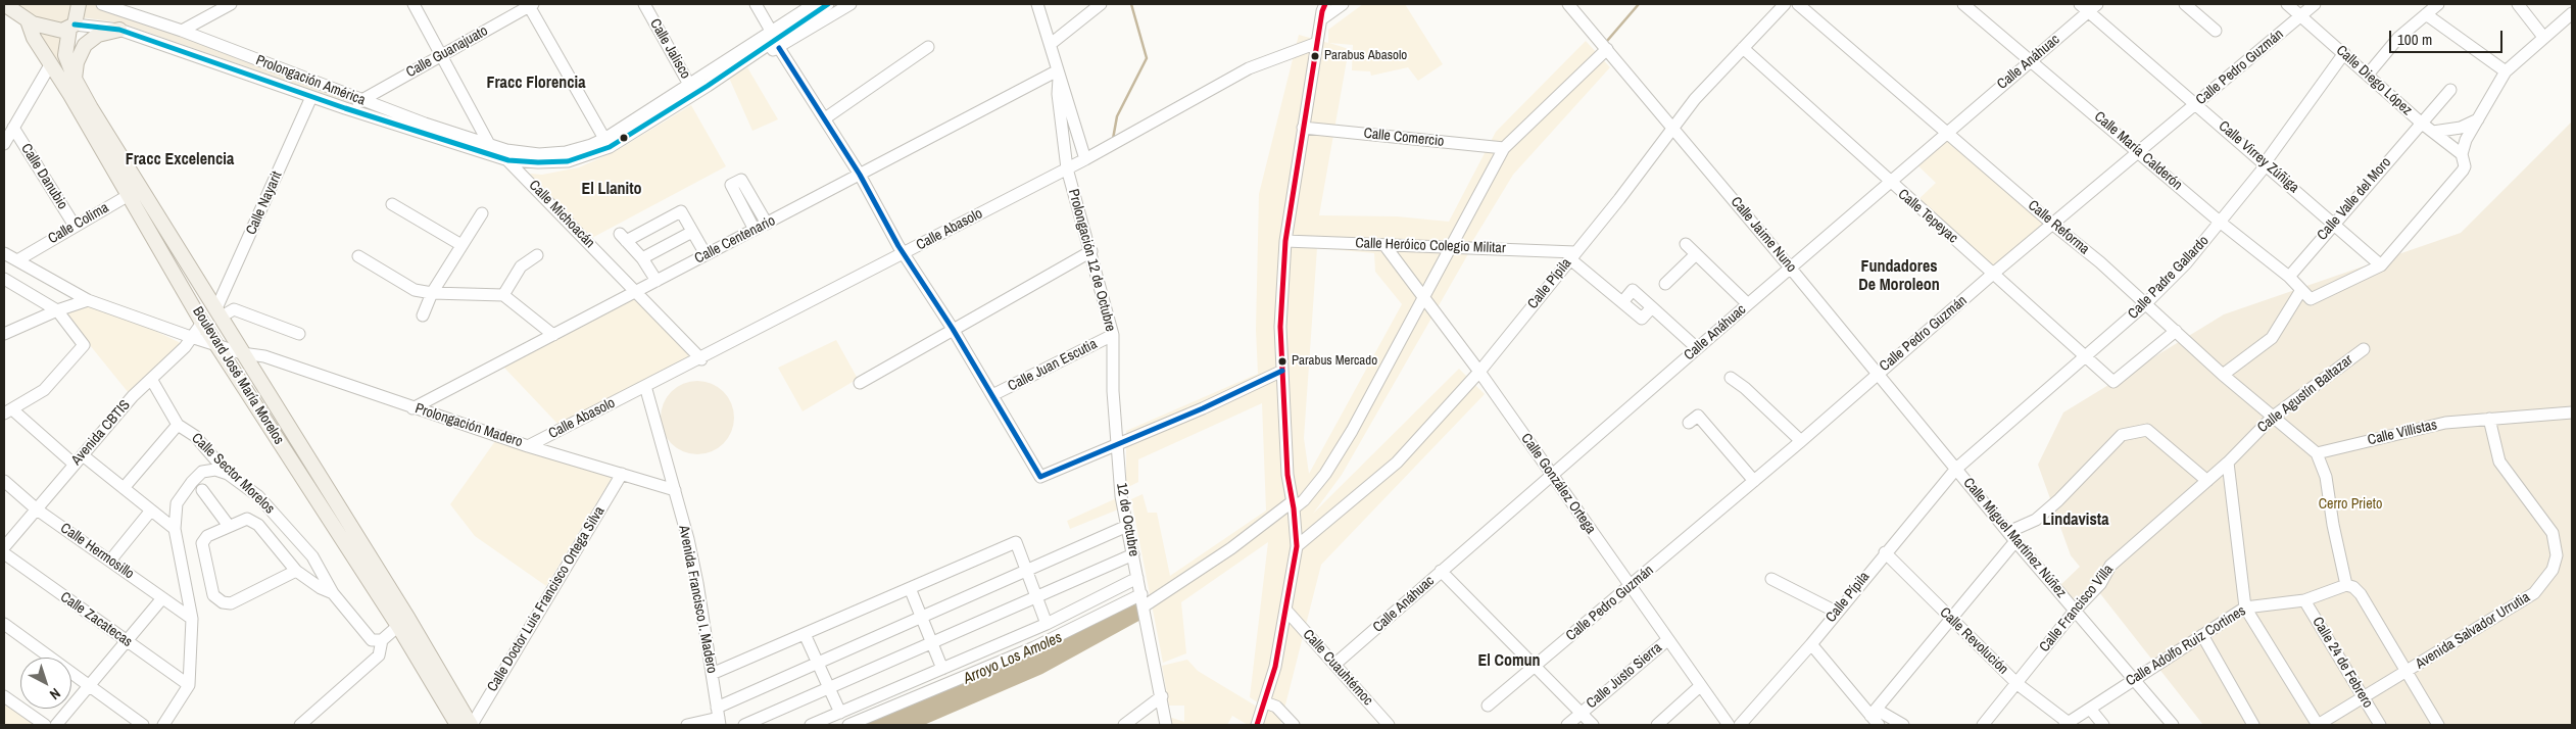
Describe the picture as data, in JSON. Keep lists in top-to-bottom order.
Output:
{
  "streets": {
    "main road": ["Boulevard José María Morelos"],
    "street": [
      "Calle Jalisco",
      "Calle Guanajuato",
      "Calle Anáhuac",
      "Calle Pedro Guzmán",
      "Prolongación América",
      "Calle Diego López",
      "Calle Comercio",
      "Calle María Calderón",
      "Calle Virrey Zúñiga",
      "Calle Danubio",
      "Calle Valle del Moro",
      "Calle Nayarit",
      "Calle Michoacán",
      "Calle Tepeyac",
      "Calle Colima",
      "Calle Reforma",
      "Calle Abasolo",
      "Calle Jaime Nuno",
      "Calle Centenario",
      "Calle Heróico Colegio Militar",
      "Prolongación 12 de Octubre",
      "Calle Padre Gallardo",
      "Calle Pípila",
      "Calle Juan Escutia",
      "Calle Agustín Baltazar",
      "Prolongación Madero",
      "Avenida CBTIS",
      "Calle Villistas",
      "Calle Sector Morelos",
      "Calle González Ortega",
      "12 de Octubre",
      "Calle Miguel Martínez Núñez",
      "Calle Hermosillo",
      "Calle Doctor Luis Francisco Ortega Silva",
      "Avenida Francisco I. Madero",
      "Calle Francisco Villa",
      "Calle Zacatecas",
      "Avenida Salvador Urrutia",
      "Calle Revolución",
      "Calle Adolfo Ruiz Cortines",
      "Calle 24 de Febrero",
      "Calle Cuauhtémoc",
      "Calle Justo Sierra"
    ]
  },
  "crossings": [
    ["Calle Jalisco", "Prolongación América"],
    ["Calle Guanajuato", "Prolongación América"],
    ["Calle Guanajuato", "Calle Michoacán"],
    ["Calle Anáhuac", "Calle María Calderón"],
    ["Calle Anáhuac", "Calle Virrey Zúñiga"],
    ["Calle Anáhuac", "Calle Tepeyac"],
    ["Calle Anáhuac", "Calle Reforma"],
    ["Calle Anáhuac", "Calle Jaime Nuno"],
    ["Calle Anáhuac", "Calle González Ortega"],
    ["Calle Anáhuac", "Calle Cuauhtémoc"],
    ["Calle Pedro Guzmán", "Calle Diego López"],
    ["Calle Pedro Guzmán", "Calle María Calderón"],
    ["Calle Pedro Guzmán", "Calle Virrey Zúñiga"],
    ["Calle Pedro Guzmán", "Calle Tepeyac"],
    ["Calle Pedro Guzmán", "Calle Reforma"],
    ["Calle Pedro Guzmán", "Calle Jaime Nuno"],
    ["Calle Pedro Guzmán", "Calle González Ortega"],
    ["Prolongación América", "Calle Nayarit"],
    ["Prolongación América", "Calle Michoacán"],
    ["Prolongación América", "Boulevard José María Morelos"],
    ["Calle Diego López", "Calle Valle del Moro"],
    ["Calle Diego López", "Calle Padre Gallardo"],
    ["Calle María Calderón", "Calle Virrey Zúñiga"],
    ["Calle María Calderón", "Calle Valle del Moro"],
    ["Calle María Calderón", "Calle Padre Gallardo"],
    ["Calle Virrey Zúñiga", "Calle Valle del Moro"],
    ["Calle Virrey Zúñiga", "Calle Padre Gallardo"],
    ["Calle Danubio", "Calle Colima"],
    ["Calle Nayarit", "Boulevard José María Morelos"],
    ["Calle Michoacán", "Calle Abasolo"],
    ["Calle Michoacán", "Calle Centenario"],
    ["Calle Tepeyac", "Calle Reforma"],
    ["Calle Tepeyac", "Calle Padre Gallardo"],
    ["Calle Tepeyac", "Calle Pípila"],
    ["Calle Colima", "Boulevard José María Morelos"],
    ["Calle Colima", "Prolongación Madero"],
    ["Calle Reforma", "Calle Padre Gallardo"],
    ["Calle Reforma", "Calle Agustín Baltazar"],
    ["Calle Reforma", "Calle Villistas"],
    ["Calle Abasolo", "Prolongación 12 de Octubre"],
    ["Calle Abasolo", "Prolongación Madero"],
    ["Calle Abasolo", "Avenida Francisco I. Madero"],
    ["Calle Jaime Nuno", "Calle Padre Gallardo"],
    ["Calle Jaime Nuno", "Calle Pípila"],
    ["Calle Jaime Nuno", "Calle Miguel Martínez Núñez"],
    ["Calle Centenario", "Prolongación 12 de Octubre"],
    ["Calle Centenario", "Prolongación Madero"],
    ["Calle Heróico Colegio Militar", "Calle Pípila"],
    ["Calle Heróico Colegio Militar", "Calle González Ortega"],
    ["Prolongación 12 de Octubre", "Calle Juan Escutia"],
    ["Prolongación 12 de Octubre", "12 de Octubre"],
    ["Calle Padre Gallardo", "Calle Pípila"],
    ["Calle Padre Gallardo", "Calle Miguel Martínez Núñez"],
    ["Calle Pípila", "Calle González Ortega"],
    ["Calle Pípila", "Calle Miguel Martínez Núñez"],
    ["Calle Pípila", "Calle Revolución"],
    ["Boulevard José María Morelos", "Prolongación Madero"],
    ["Boulevard José María Morelos", "Avenida CBTIS"],
    ["Boulevard José María Morelos", "Calle Doctor Luis Francisco Ortega Silva"],
    ["Calle Agustín Baltazar", "Calle Francisco Villa"],
    ["Prolongación Madero", "Avenida CBTIS"],
    ["Prolongación Madero", "Calle Doctor Luis Francisco Ortega Silva"],
    ["Prolongación Madero", "Avenida Francisco I. Madero"],
    ["Avenida CBTIS", "Calle Sector Morelos"],
    ["Avenida CBTIS", "Calle Hermosillo"],
    ["Calle Villistas", "Avenida Salvador Urrutia"],
    ["Calle González Ortega", "Calle Justo Sierra"],
    ["Calle Miguel Martínez Núñez", "Calle Francisco Villa"],
    ["Calle Miguel Martínez Núñez", "Calle Adolfo Ruiz Cortines"],
    ["Calle Francisco Villa", "Calle Revolución"],
    ["Avenida Salvador Urrutia", "Calle 24 de Febrero"],
    ["Calle Revolución", "Calle Adolfo Ruiz Cortines"],
    ["Calle Adolfo Ruiz Cortines", "Calle 24 de Febrero"]
  ],
  "districts": [
    "Fracc Florencia",
    "Fracc Excelencia",
    "El Llanito",
    "Fundadores De Moroleon",
    "Lindavista",
    "El Comun"
  ],
  "water": ["Arroyo Los Amoles"],
  "parks": ["Cerro Prieto"],
  "places": ["Parabus Abasolo", "Parabus Mercado"],
  "scale_bar": "100 m",
  "north": "bottom right"
}
